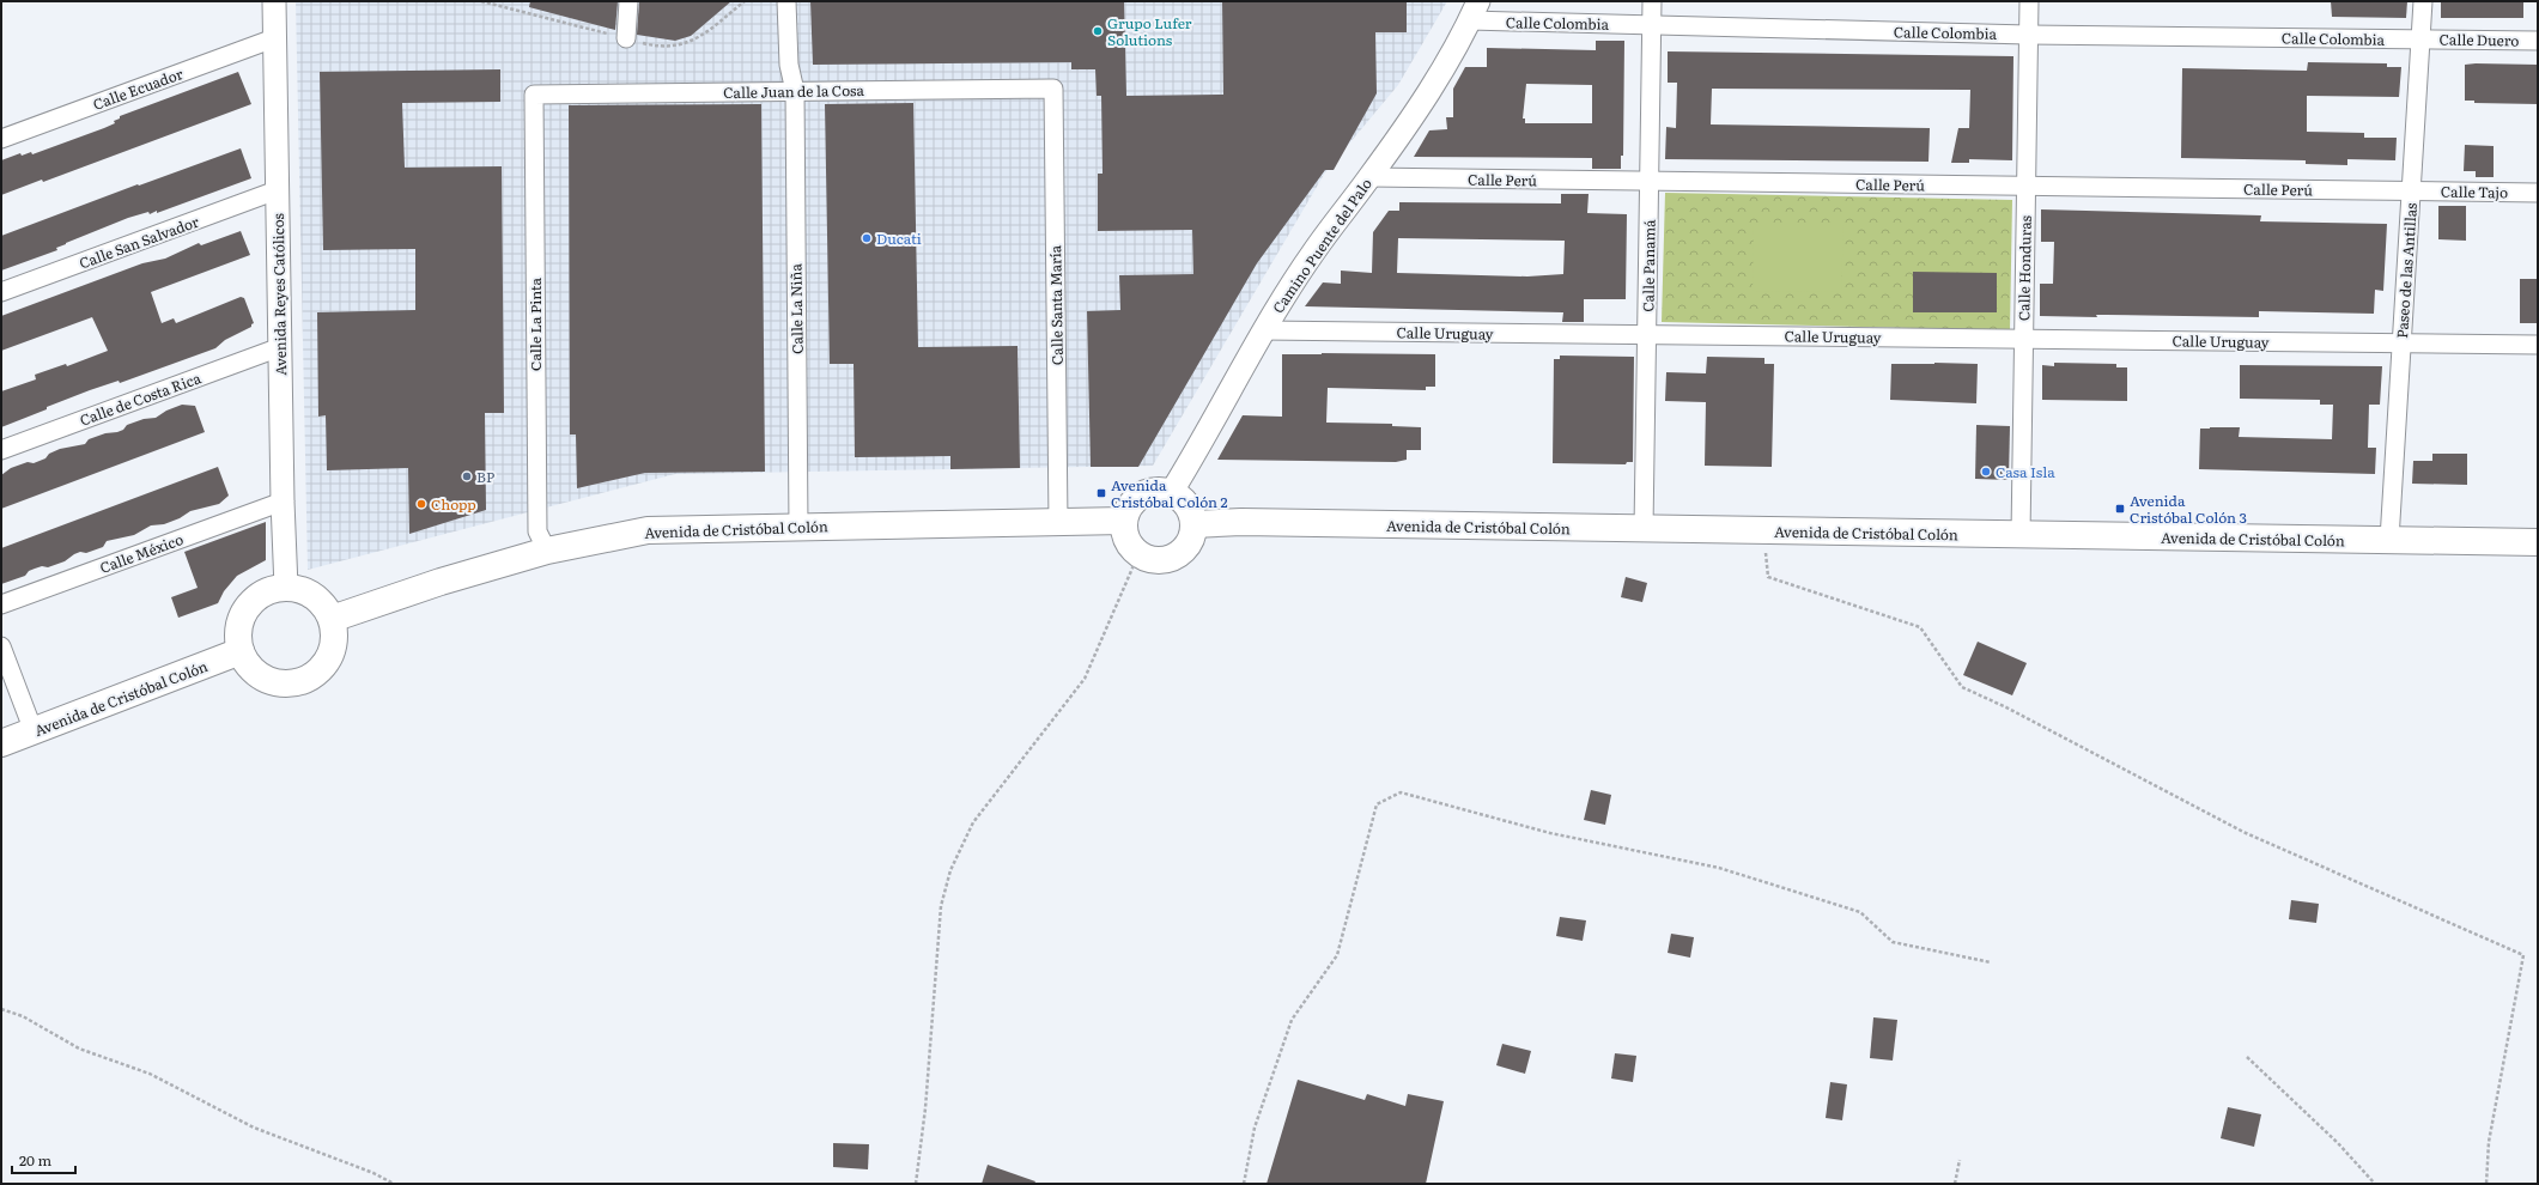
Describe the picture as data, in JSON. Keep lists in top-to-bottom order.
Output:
{
  "streets": {
    "main road": ["Avenida de Cristóbal Colón"],
    "street": [
      "Calle Colombia",
      "Calle Duero",
      "Calle Ecuador",
      "Calle Juan de la Cosa",
      "Calle Perú",
      "Calle Tajo",
      "Calle San Salvador",
      "Camino Puente del Palo",
      "Calle Panamá",
      "Calle Honduras",
      "Paseo de las Antillas",
      "Avenida Reyes Católicos",
      "Calle Santa María",
      "Calle La Niña",
      "Calle La Pinta",
      "Calle Uruguay",
      "Calle de Costa Rica",
      "Calle México"
    ]
  },
  "crossings": [
    ["Calle Colombia", "Calle Duero"],
    ["Calle Colombia", "Camino Puente del Palo"],
    ["Calle Colombia", "Calle Panamá"],
    ["Calle Colombia", "Calle Honduras"],
    ["Calle Colombia", "Paseo de las Antillas"],
    ["Calle Duero", "Paseo de las Antillas"],
    ["Calle Ecuador", "Avenida Reyes Católicos"],
    ["Calle Juan de la Cosa", "Calle Santa María"],
    ["Calle Juan de la Cosa", "Calle La Niña"],
    ["Calle Juan de la Cosa", "Calle La Pinta"],
    ["Calle Perú", "Calle Tajo"],
    ["Calle Perú", "Camino Puente del Palo"],
    ["Calle Perú", "Calle Panamá"],
    ["Calle Perú", "Calle Honduras"],
    ["Calle Perú", "Paseo de las Antillas"],
    ["Calle Tajo", "Paseo de las Antillas"],
    ["Calle San Salvador", "Avenida Reyes Católicos"],
    ["Camino Puente del Palo", "Calle Uruguay"],
    ["Camino Puente del Palo", "Avenida de Cristóbal Colón"],
    ["Calle Panamá", "Calle Uruguay"],
    ["Calle Panamá", "Avenida de Cristóbal Colón"],
    ["Calle Honduras", "Calle Uruguay"],
    ["Calle Honduras", "Avenida de Cristóbal Colón"],
    ["Paseo de las Antillas", "Calle Uruguay"],
    ["Paseo de las Antillas", "Avenida de Cristóbal Colón"],
    ["Avenida Reyes Católicos", "Calle de Costa Rica"],
    ["Avenida Reyes Católicos", "Avenida de Cristóbal Colón"],
    ["Avenida Reyes Católicos", "Calle México"],
    ["Calle Santa María", "Avenida de Cristóbal Colón"],
    ["Calle La Niña", "Avenida de Cristóbal Colón"],
    ["Calle La Pinta", "Avenida de Cristóbal Colón"]
  ],
  "places": {
    "other": [
      "Grupo Lufer Solutions",
      "Ducati",
      "Casa Isla",
      "BP",
      "Chopp"
    ],
    "transit": ["Avenida Cristóbal Colón 2", "Avenida Cristóbal Colón 3"]
  },
  "scale_bar": "20 m"
}
